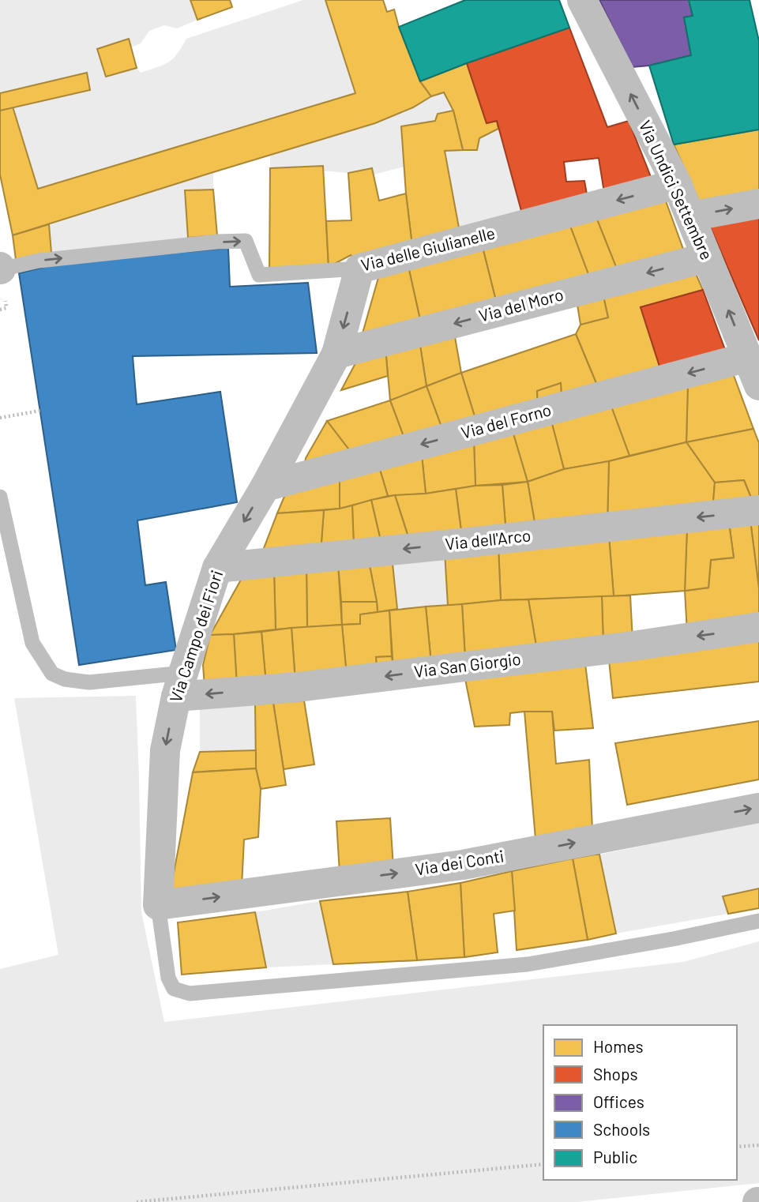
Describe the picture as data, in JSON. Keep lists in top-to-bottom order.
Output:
{
  "streets": {
    "street": [
      "Via Undici Settembre",
      "Via delle Giulianelle",
      "Via del Moro",
      "Via del Forno",
      "Via dell'Arco",
      "Via Campo dei Fiori",
      "Via San Giorgio",
      "Via dei Conti"
    ]
  },
  "crossings": [
    ["Via Undici Settembre", "Via delle Giulianelle"],
    ["Via Undici Settembre", "Via del Moro"],
    ["Via Undici Settembre", "Via del Forno"],
    ["Via delle Giulianelle", "Via Campo dei Fiori"],
    ["Via del Moro", "Via Campo dei Fiori"],
    ["Via del Forno", "Via Campo dei Fiori"],
    ["Via dell'Arco", "Via Campo dei Fiori"],
    ["Via Campo dei Fiori", "Via San Giorgio"],
    ["Via Campo dei Fiori", "Via dei Conti"]
  ],
  "one_way": [
    "Via Undici Settembre",
    "Via del Moro",
    "Via del Forno",
    "Via dell'Arco",
    "Via Campo dei Fiori",
    "Via San Giorgio",
    "Via dei Conti"
  ],
  "legend": [
    "Homes",
    "Shops",
    "Offices",
    "Schools",
    "Public"
  ]
}
